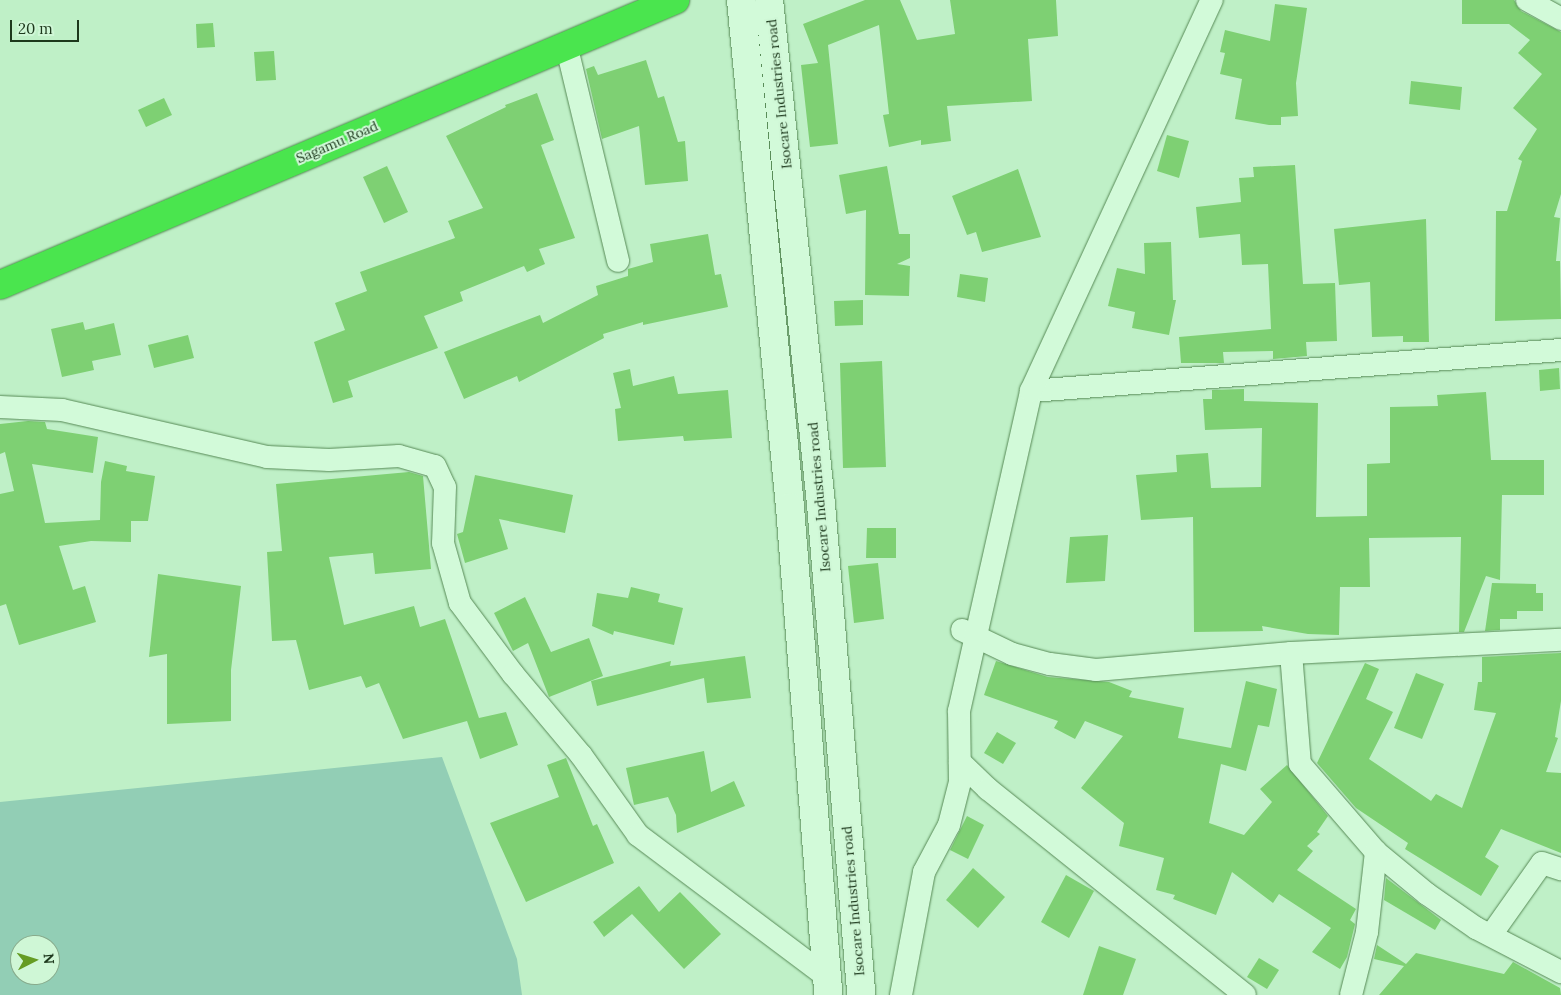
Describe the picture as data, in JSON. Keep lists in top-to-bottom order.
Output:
{
  "streets": {
    "highway": ["Sagamu Road"],
    "street": ["Isocare Industries road"]
  },
  "scale_bar": "20 m",
  "north": "right"
}
